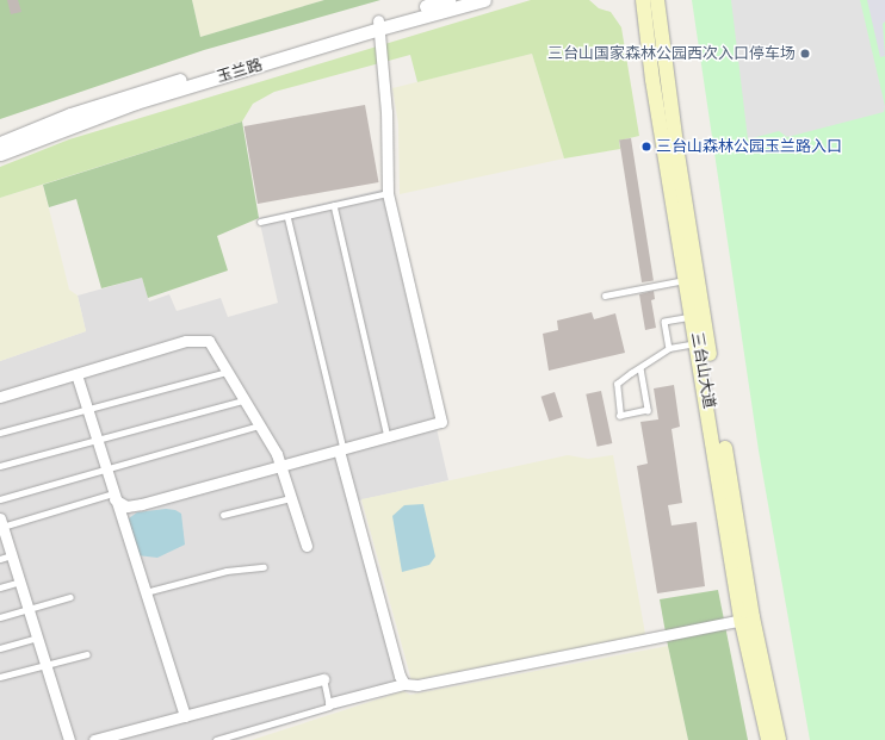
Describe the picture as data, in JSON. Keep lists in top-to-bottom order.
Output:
{
  "streets": {
    "main road": ["三台山大道"],
    "street": ["玉兰路"]
  },
  "places": ["三台山国家森林公园西次入口停车场", "三台山森林公园玉兰路入口"]
}
